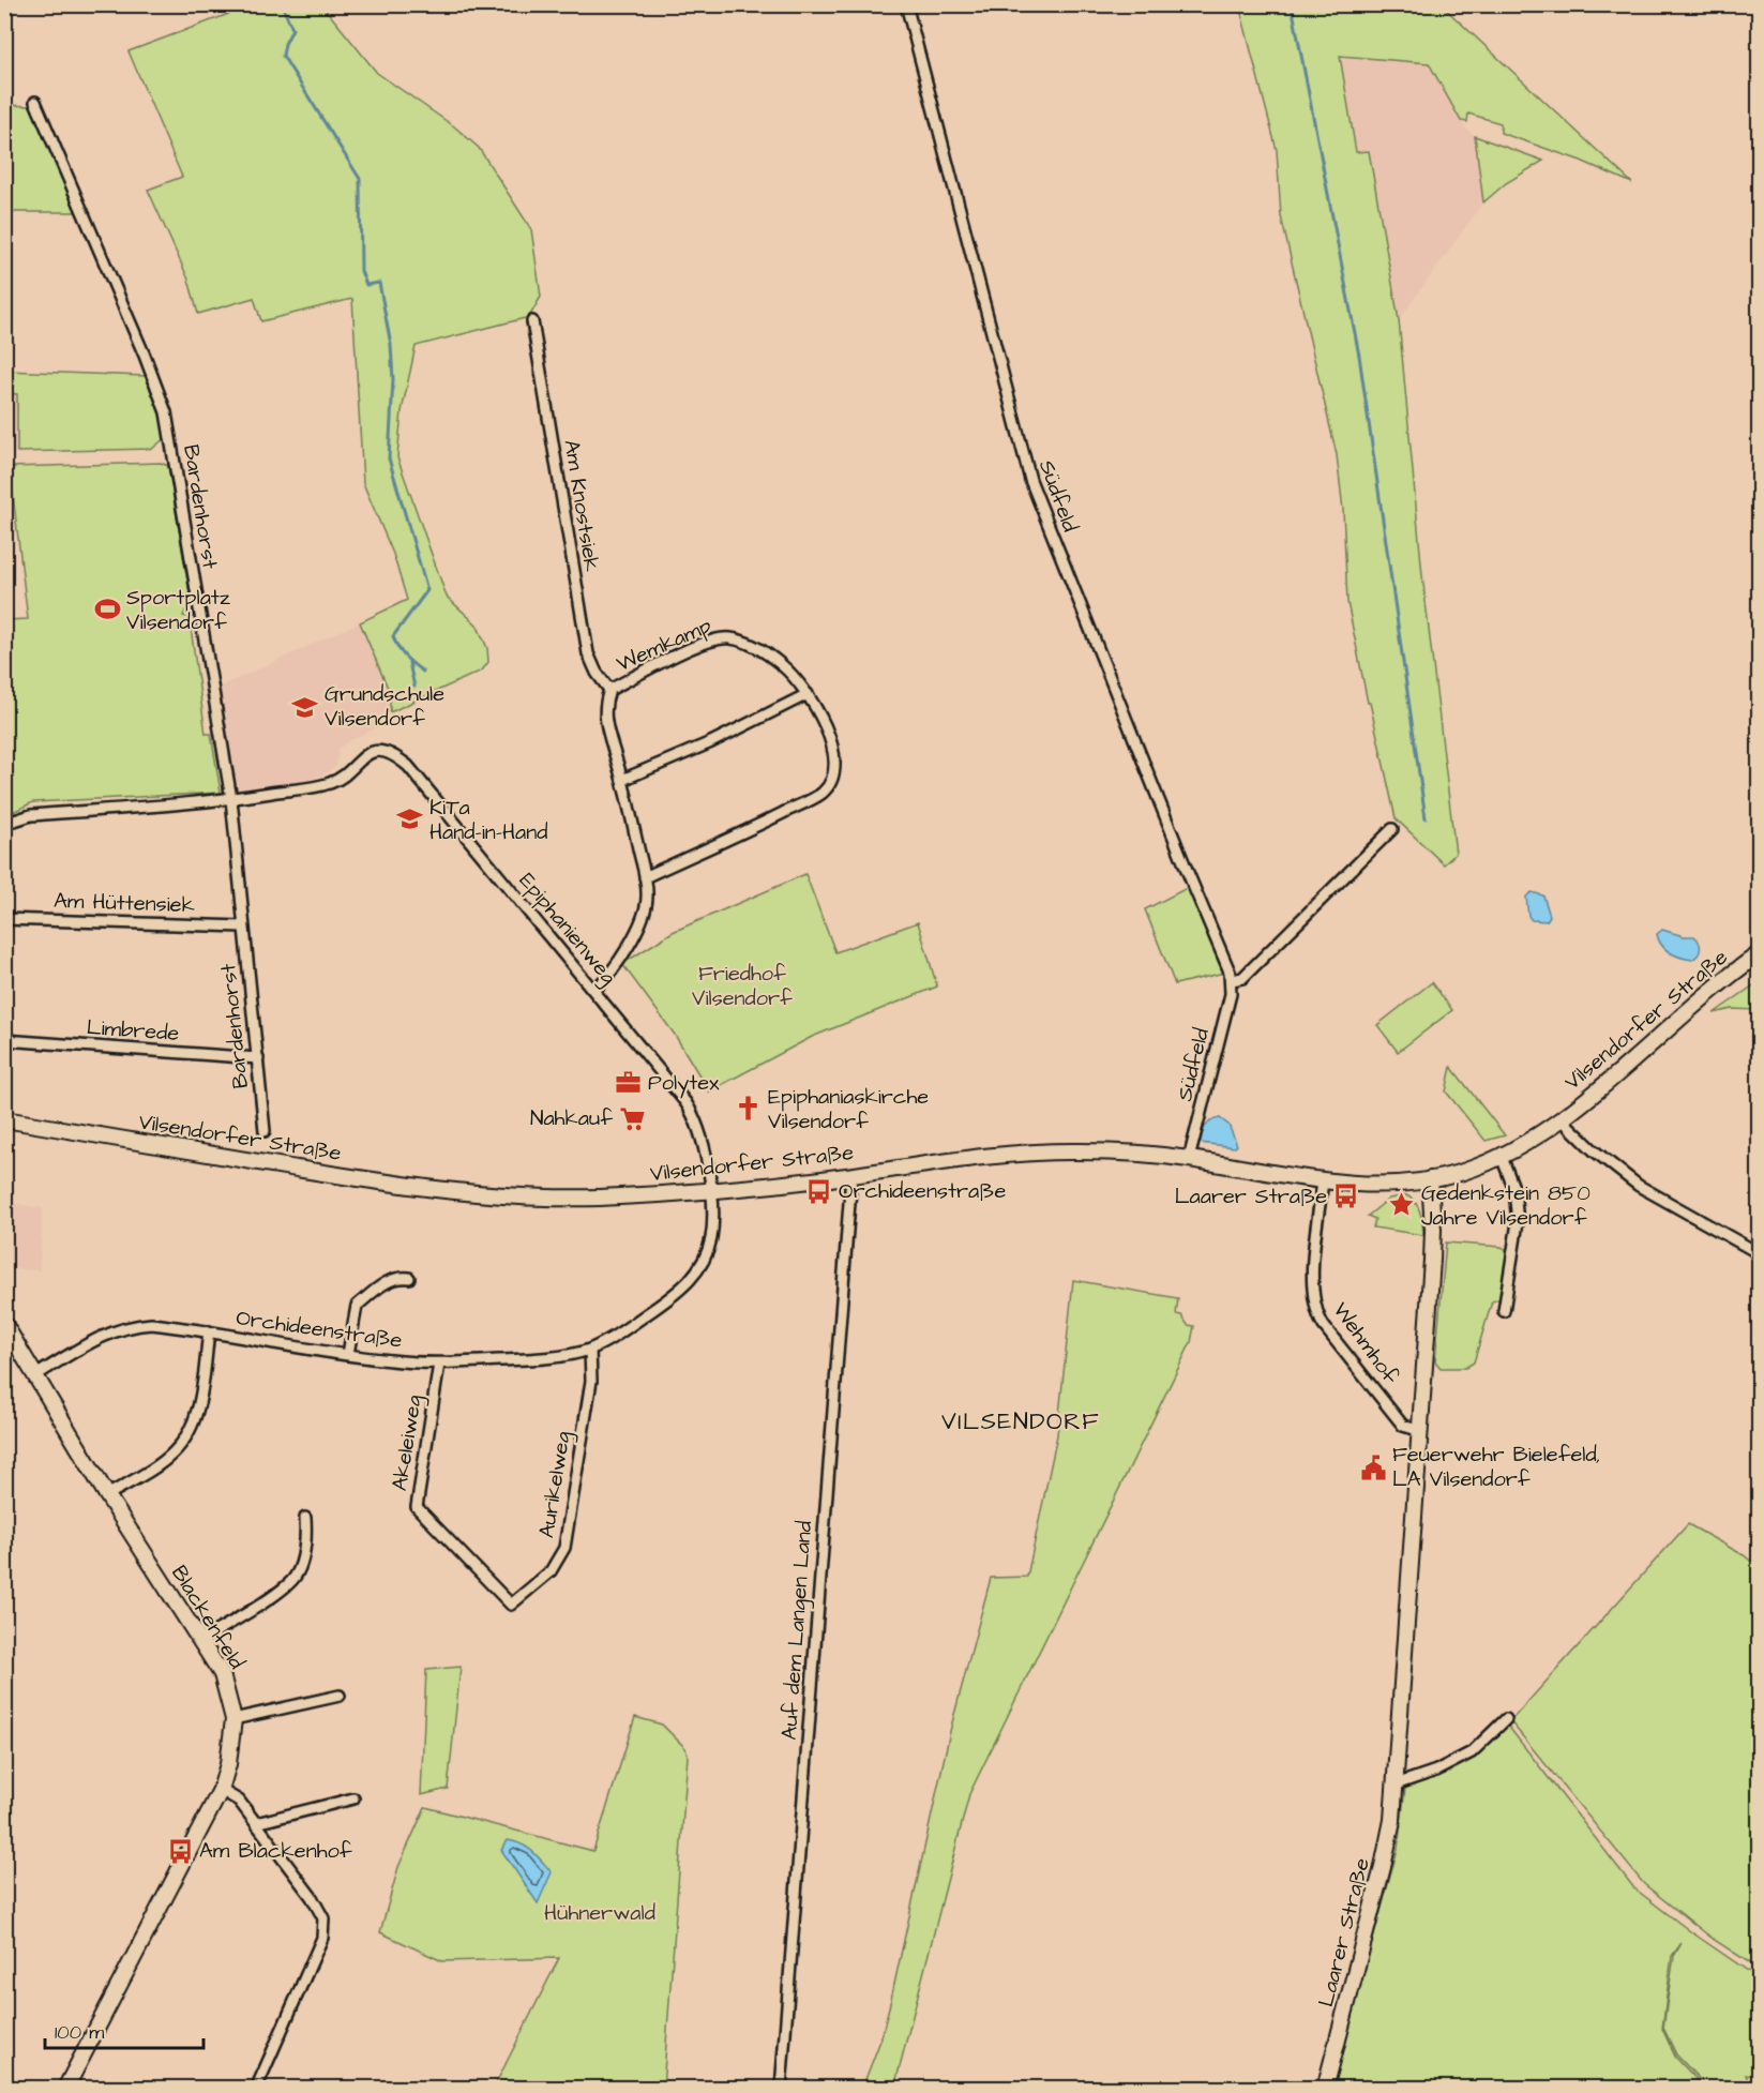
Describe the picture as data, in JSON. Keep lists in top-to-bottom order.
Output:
{
  "streets": {
    "main road": ["Vilsendorfer Straße", "Blackenfeld", "Laarer Straße"],
    "street": [
      "Südfeld",
      "Am Knostsiek",
      "Bardenhorst",
      "Wemkamp",
      "Am Hüttensiek",
      "Epiphanienweg",
      "Limbrede",
      "Orchideenstraße",
      "Wehmhof",
      "Akeleiweg",
      "Aurikelweg",
      "Auf dem Langen Land"
    ]
  },
  "crossings": [
    ["Südfeld", "Vilsendorfer Straße"],
    ["Am Knostsiek", "Wemkamp"],
    ["Bardenhorst", "Am Hüttensiek"],
    ["Bardenhorst", "Epiphanienweg"],
    ["Bardenhorst", "Limbrede"],
    ["Wemkamp", "Epiphanienweg"],
    ["Epiphanienweg", "Vilsendorfer Straße"],
    ["Epiphanienweg", "Orchideenstraße"],
    ["Vilsendorfer Straße", "Orchideenstraße"],
    ["Vilsendorfer Straße", "Wehmhof"],
    ["Vilsendorfer Straße", "Auf dem Langen Land"],
    ["Vilsendorfer Straße", "Laarer Straße"],
    ["Orchideenstraße", "Akeleiweg"],
    ["Orchideenstraße", "Aurikelweg"],
    ["Orchideenstraße", "Blackenfeld"],
    ["Wehmhof", "Laarer Straße"],
    ["Akeleiweg", "Aurikelweg"]
  ],
  "districts": ["VILSENDORF"],
  "parks": ["Friedhof Vilsendorf", "Hühnerwald"],
  "places": {
    "sports": ["Sportplatz Vilsendorf"],
    "school or university": ["Grundschule Vilsendorf", "KiTa Hand-in-Hand"],
    "office": ["Polytex"],
    "church": ["Epiphaniaskirche Vilsendorf"],
    "supermarket": ["Nahkauf"],
    "bus stop": ["Orchideenstraße", "Laarer Straße", "Am Blackenhof"],
    "place": ["Gedenkstein 850 Jahre Vilsendorf"],
    "public building": ["Feuerwehr Bielefeld, LA Vilsendorf"]
  },
  "scale_bar": "100 m"
}
